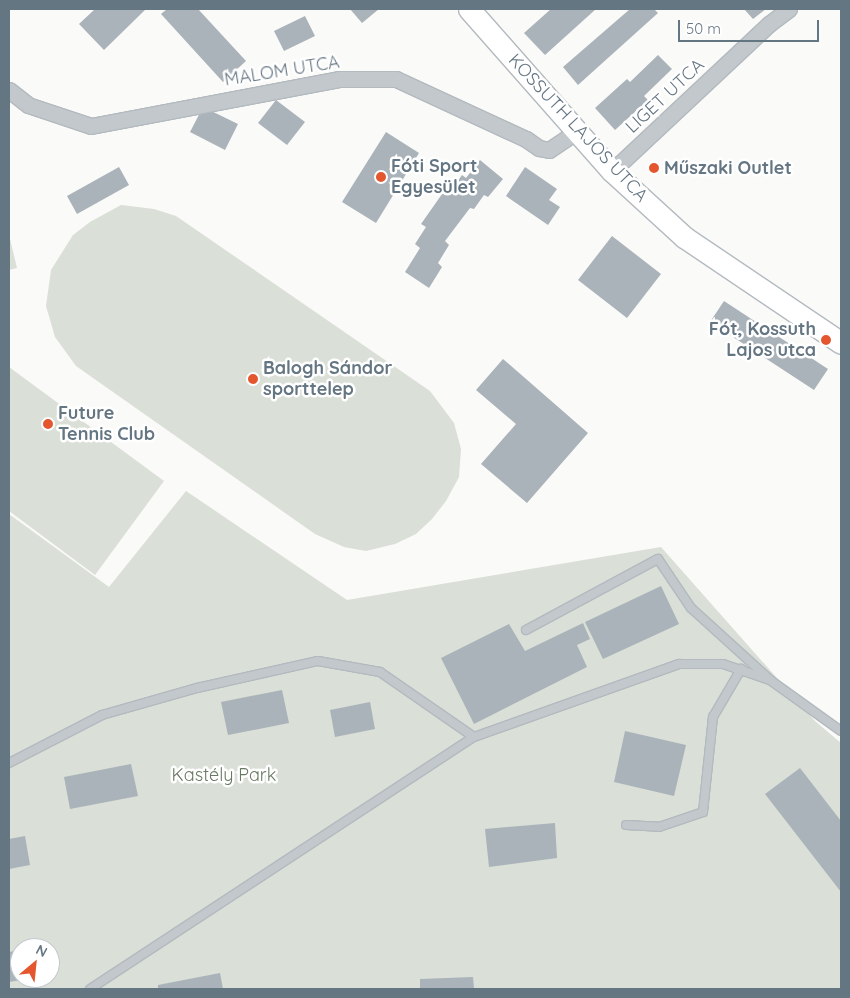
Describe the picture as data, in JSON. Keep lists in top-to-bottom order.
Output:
{
  "streets": {
    "main road": ["KOSSUTH LAJOS UTCA"],
    "street": ["MALOM UTCA", "LIGET UTCA"]
  },
  "crossings": [
    ["MALOM UTCA", "KOSSUTH LAJOS UTCA"],
    ["LIGET UTCA", "KOSSUTH LAJOS UTCA"]
  ],
  "parks": ["Kastély Park"],
  "places": [
    "Műszaki Outlet",
    "Fóti Sport Egyesület",
    "Fót, Kossuth Lajos utca",
    "Balogh Sándor sporttelep",
    "Future Tennis Club"
  ],
  "scale_bar": "50 m",
  "north": "top right"
}
